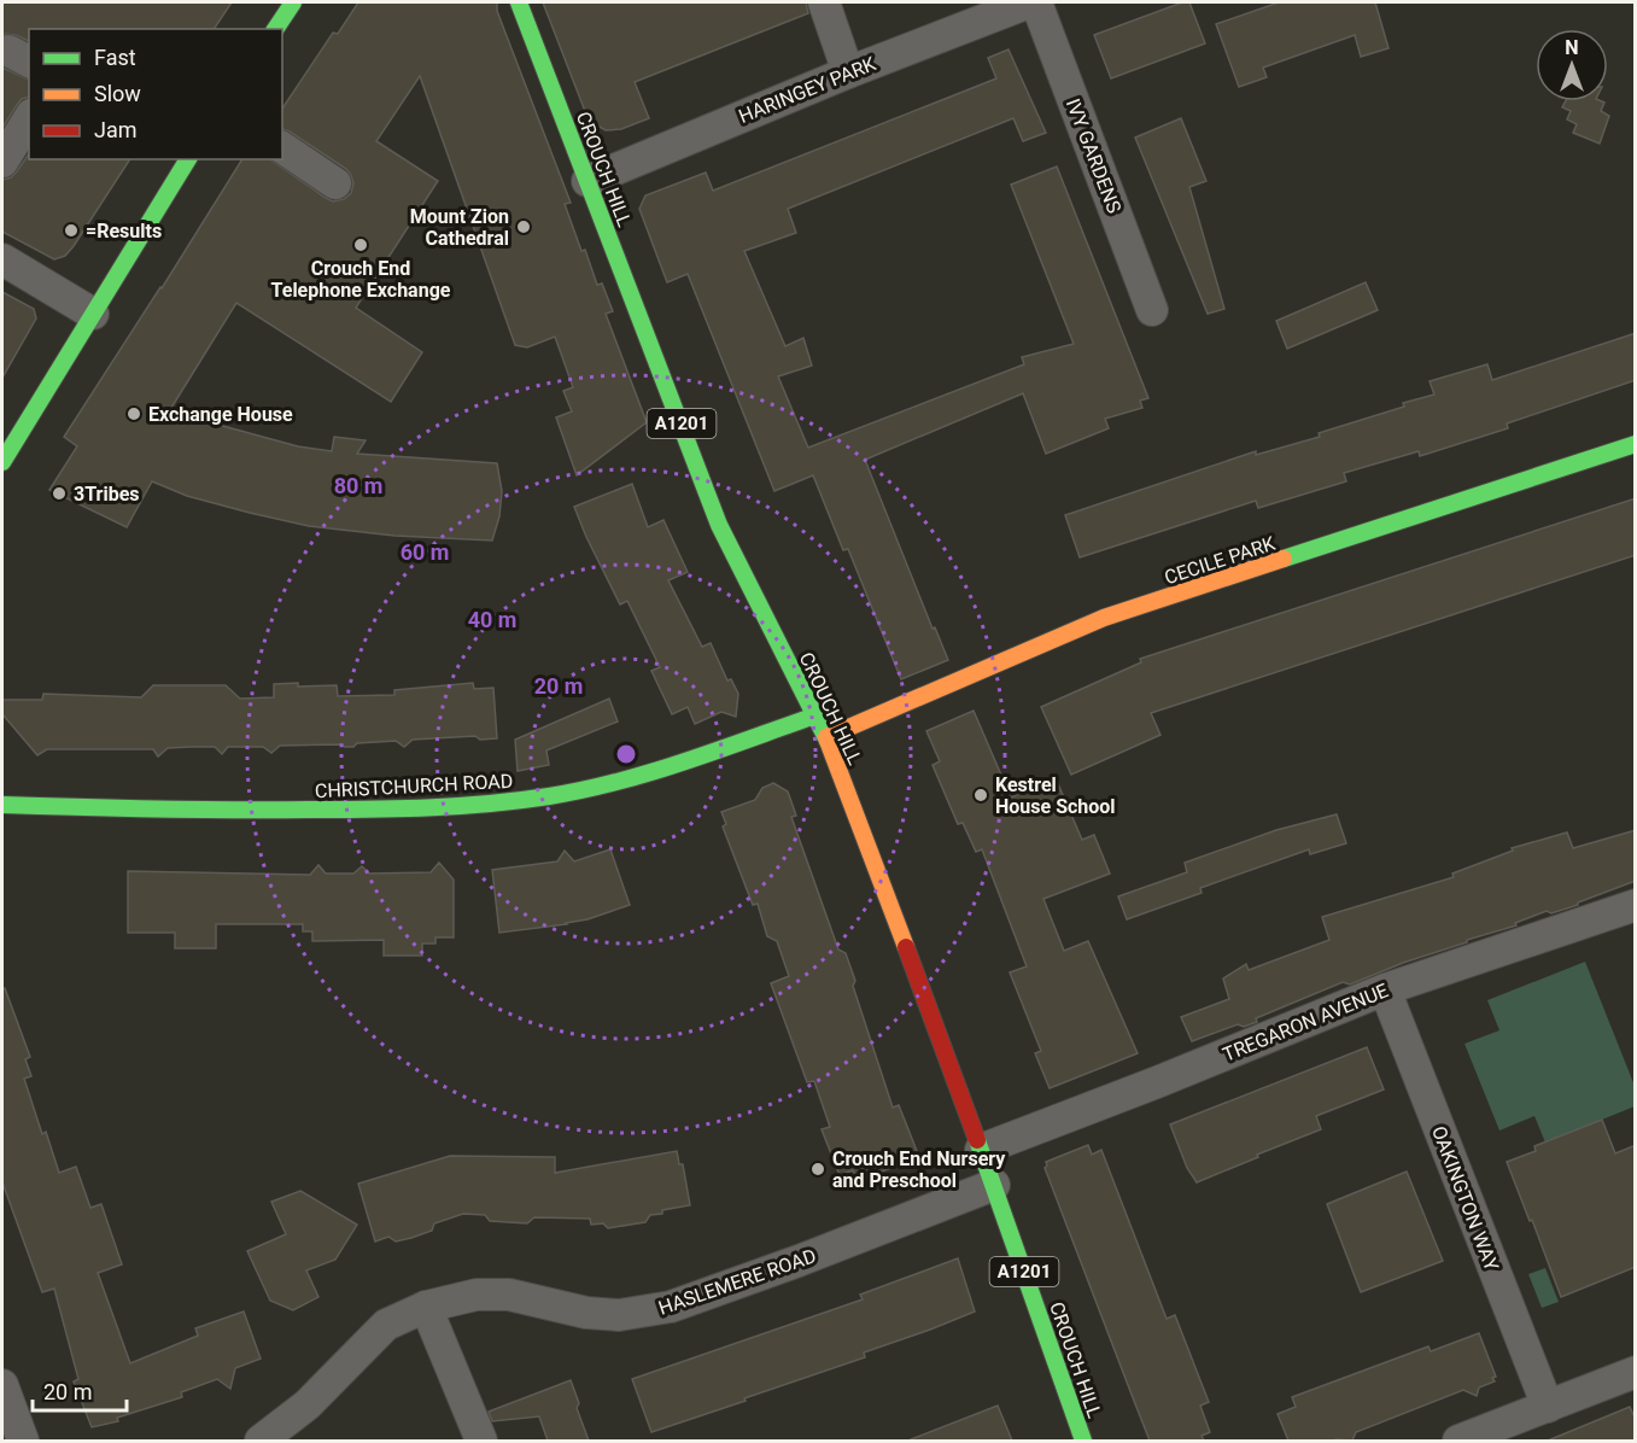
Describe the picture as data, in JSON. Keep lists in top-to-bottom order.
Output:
{
  "streets": {
    "main road": [
      "CROUCH HILL",
      "A1201",
      "CECILE PARK",
      "CHRISTCHURCH ROAD"
    ],
    "street": [
      "HARINGEY PARK",
      "IVY GARDENS",
      "TREGARON AVENUE",
      "OAKINGTON WAY",
      "HASLEMERE ROAD"
    ]
  },
  "crossings": [
    ["HARINGEY PARK", "CROUCH HILL"],
    ["CROUCH HILL", "CECILE PARK"],
    ["CROUCH HILL", "CHRISTCHURCH ROAD"],
    ["CROUCH HILL", "TREGARON AVENUE"],
    ["CROUCH HILL", "HASLEMERE ROAD"],
    ["TREGARON AVENUE", "OAKINGTON WAY"]
  ],
  "places": [
    "Mount Zion Cathedral",
    "=Results",
    "Crouch End Telephone Exchange",
    "Exchange House",
    "3Tribes",
    "Kestrel House School",
    "Crouch End Nursery and Preschool"
  ],
  "legend": ["Fast", "Slow", "Jam"],
  "scale_bar": "20 m",
  "north": "top",
  "rings": [
    "80 m",
    "60 m",
    "40 m",
    "20 m"
  ]
}
